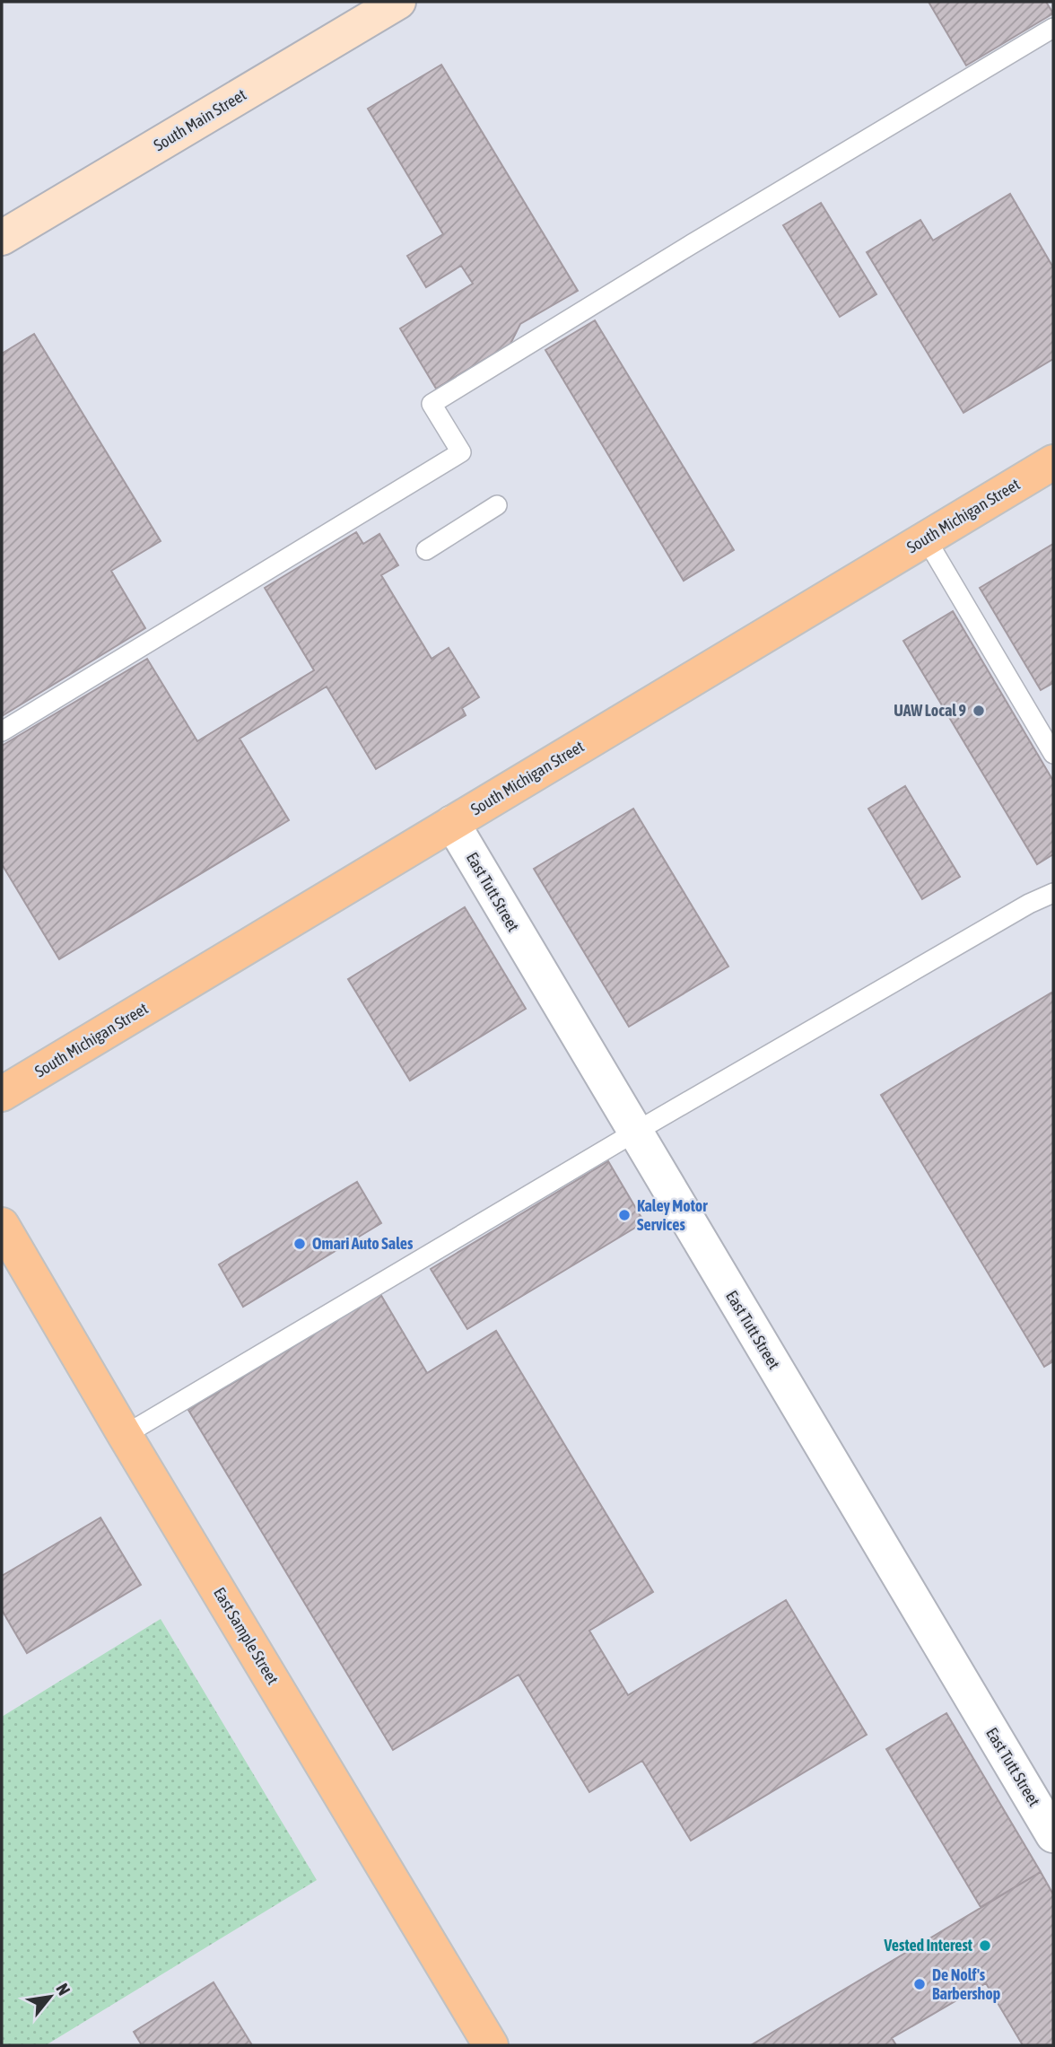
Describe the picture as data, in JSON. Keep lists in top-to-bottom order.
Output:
{
  "streets": {
    "main road": ["South Main Street", "South Michigan Street", "East Sample Street"],
    "street": ["East Tutt Street"]
  },
  "crossings": [
    ["South Michigan Street", "East Tutt Street"]
  ],
  "places": [
    "UAW Local 9",
    "Kaley Motor Services",
    "Omari Auto Sales",
    "Vested Interest",
    "De Nolf's Barbershop"
  ],
  "north": "top right"
}
